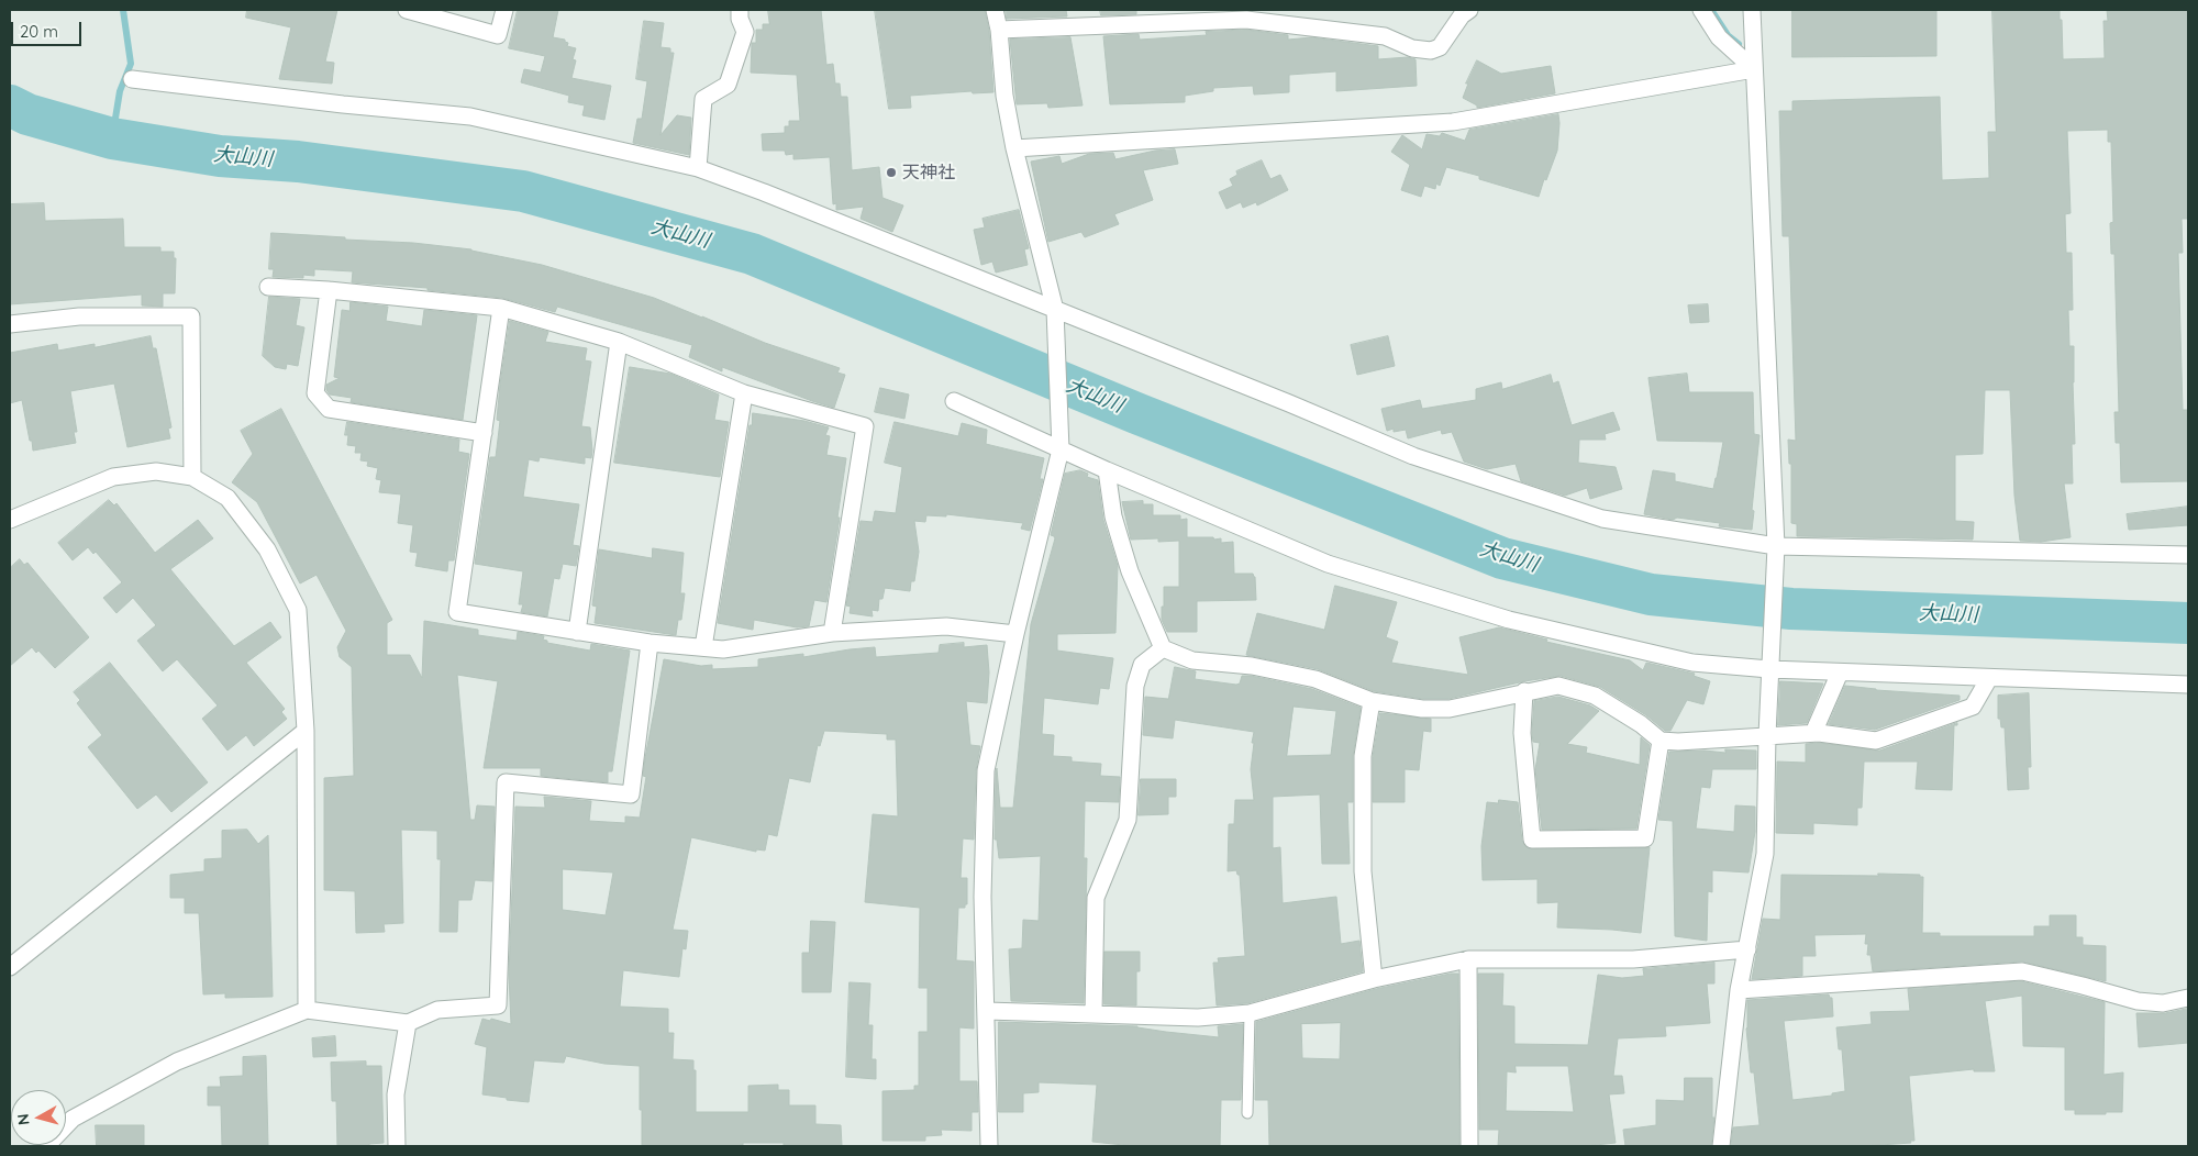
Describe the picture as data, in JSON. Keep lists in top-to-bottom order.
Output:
{
  "water": ["大山川"],
  "places": ["天神社"],
  "scale_bar": "20 m",
  "north": "left"
}
